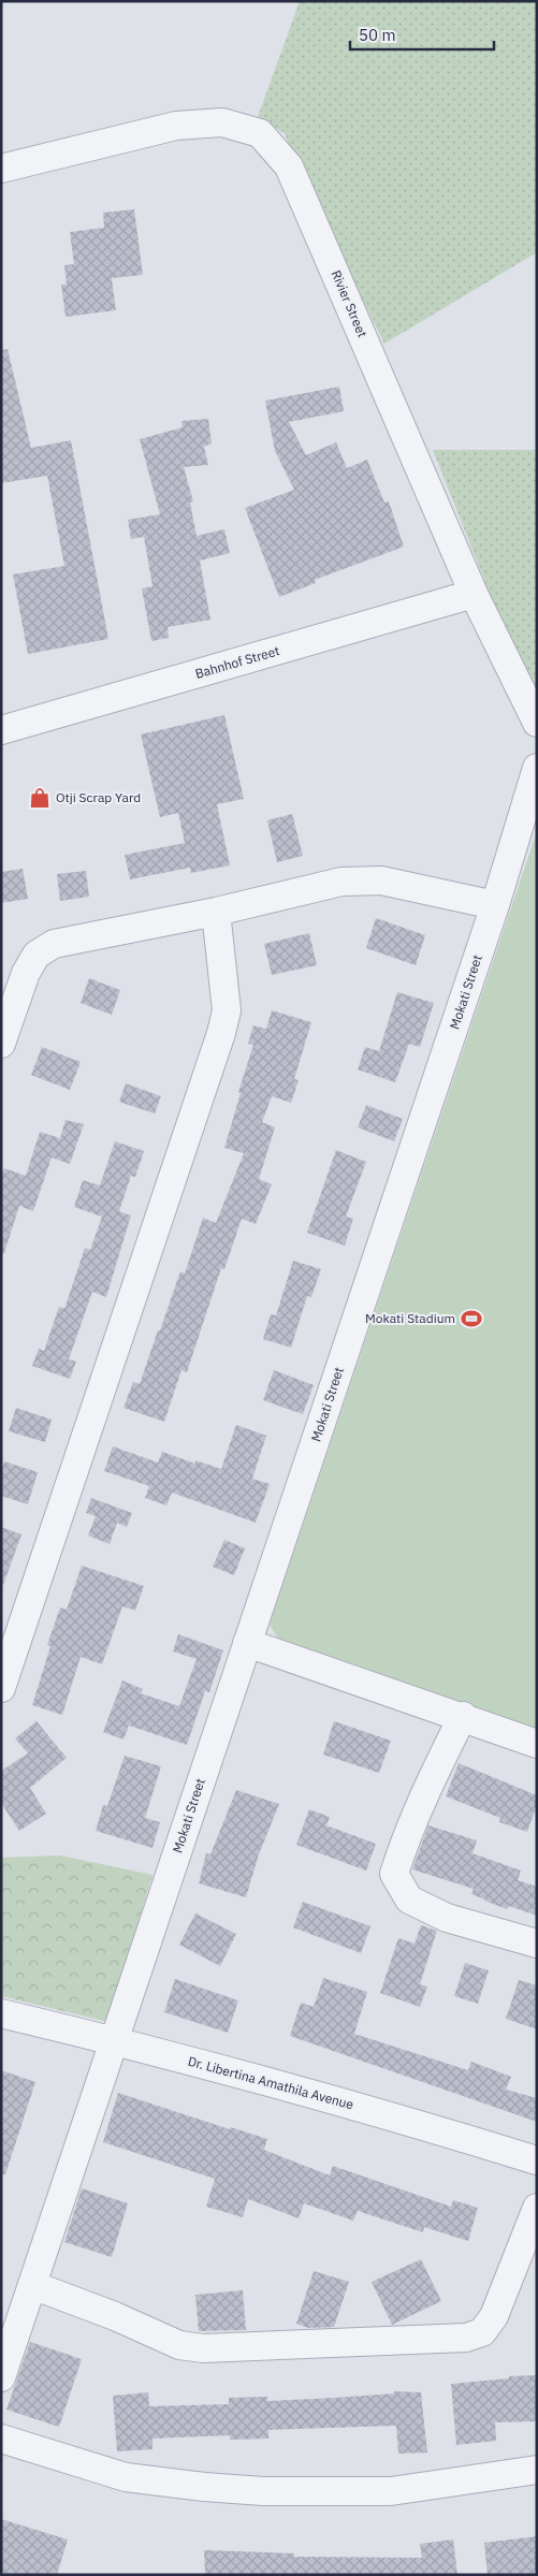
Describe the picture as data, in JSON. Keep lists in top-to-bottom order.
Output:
{
  "streets": {
    "street": [
      "Rivier Street",
      "Bahnhof Street",
      "Mokati Street",
      "Dr. Libertina Amathila Avenue"
    ]
  },
  "crossings": [
    ["Rivier Street", "Bahnhof Street"],
    ["Mokati Street", "Dr. Libertina Amathila Avenue"]
  ],
  "places": {
    "shop": ["Otji Scrap Yard"],
    "sports": ["Mokati Stadium"]
  },
  "scale_bar": "50 m"
}
